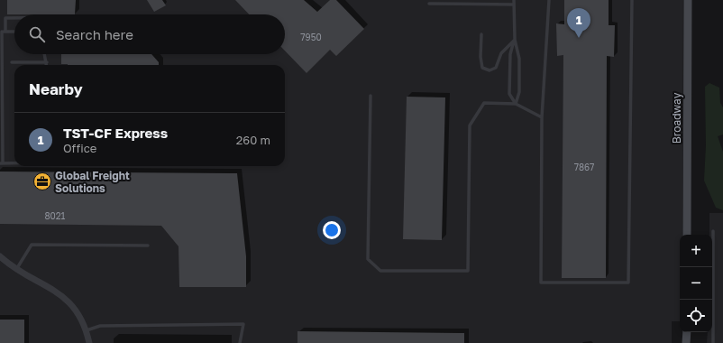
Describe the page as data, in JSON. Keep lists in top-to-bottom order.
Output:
{
  "streets": {
    "street": ["Broadway"]
  },
  "places": {
    "office": ["Global Freight Solutions"]
  },
  "house_numbers": ["7950", "7867", "8021"],
  "page": {
    "pins": "1",
    "search": "Search here",
    "heading": "Nearby",
    "list": [
      {
        "mark": "1",
        "name": "TST-CF Express",
        "note": "Office",
        "value": "260 m"
      }
    ],
    "map_buttons": ["+", "−"]
  }
}
